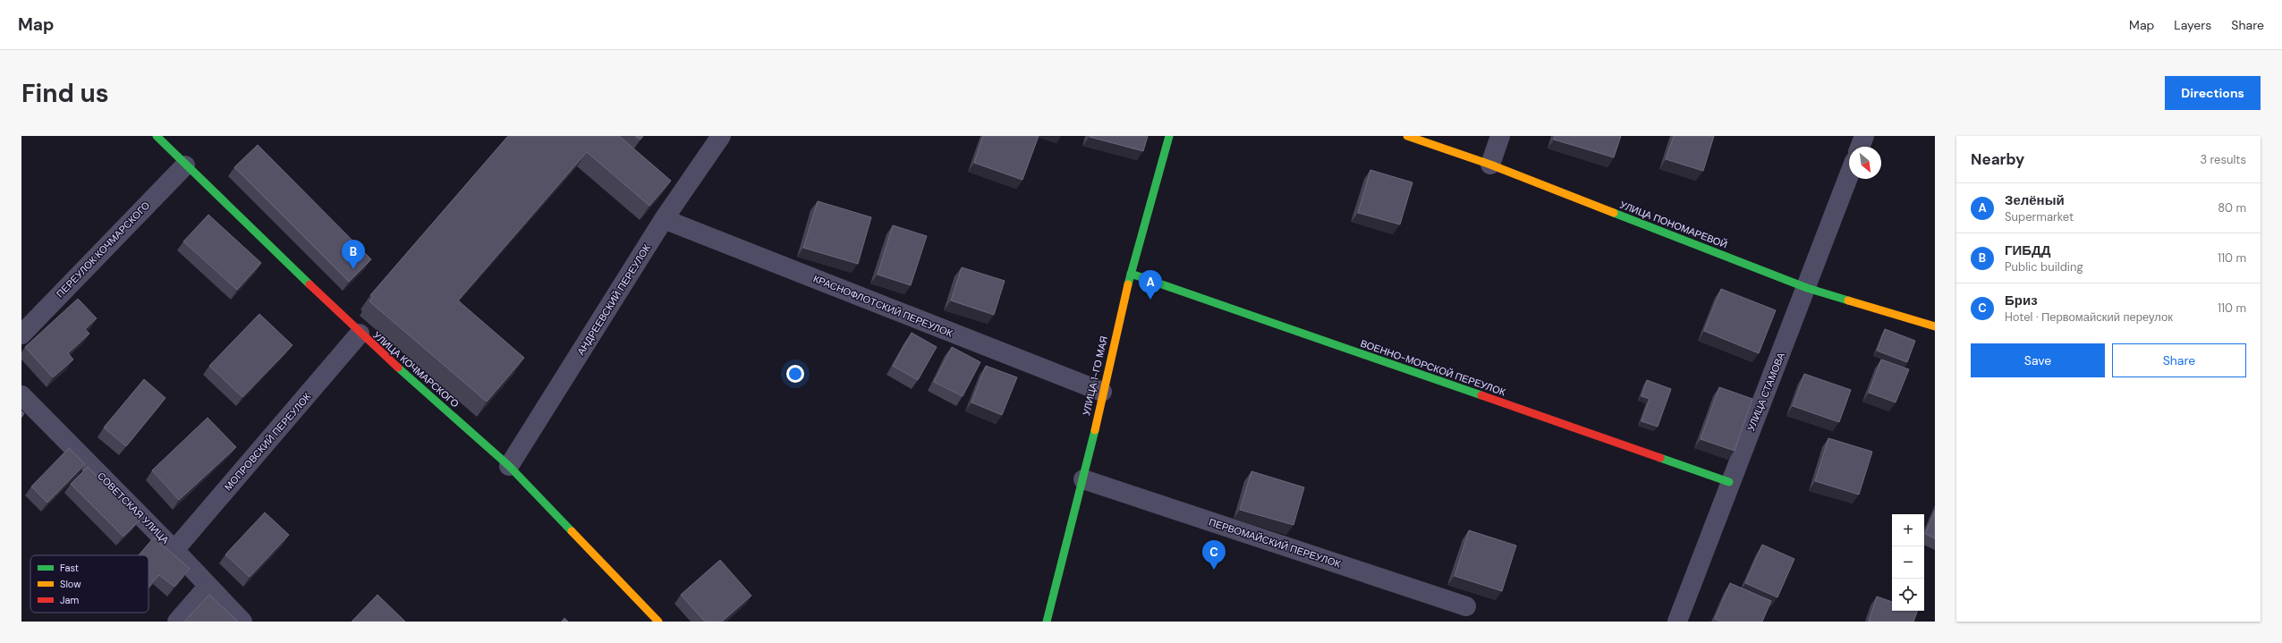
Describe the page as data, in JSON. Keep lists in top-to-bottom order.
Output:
{
  "streets": {
    "street": [
      "УЛИЦА ПОНОМАРЕВОЙ",
      "ПЕРЕУЛОК КОЧМАРСКОГО",
      "АНДРЕЕВСКИЙ ПЕРЕУЛОК",
      "КРАСНОФЛОТСКИЙ ПЕРЕУЛОК",
      "ВОЕННО-МОРСКОЙ ПЕРЕУЛОК",
      "УЛИЦА КОЧМАРСКОГО",
      "УЛИЦА 1-ГО МАЯ",
      "УЛИЦА СТАМОВА",
      "МОПРОВСКИЙ ПЕРЕУЛОК",
      "СОВЕТСКАЯ УЛИЦА",
      "ПЕРВОМАЙСКИЙ ПЕРЕУЛОК"
    ]
  },
  "crossings": [
    ["УЛИЦА ПОНОМАРЕВОЙ", "УЛИЦА СТАМОВА"],
    ["ПЕРЕУЛОК КОЧМАРСКОГО", "УЛИЦА КОЧМАРСКОГО"],
    ["АНДРЕЕВСКИЙ ПЕРЕУЛОК", "КРАСНОФЛОТСКИЙ ПЕРЕУЛОК"],
    ["АНДРЕЕВСКИЙ ПЕРЕУЛОК", "УЛИЦА КОЧМАРСКОГО"],
    ["КРАСНОФЛОТСКИЙ ПЕРЕУЛОК", "УЛИЦА 1-ГО МАЯ"],
    ["ВОЕННО-МОРСКОЙ ПЕРЕУЛОК", "УЛИЦА 1-ГО МАЯ"],
    ["ВОЕННО-МОРСКОЙ ПЕРЕУЛОК", "УЛИЦА СТАМОВА"],
    ["УЛИЦА КОЧМАРСКОГО", "МОПРОВСКИЙ ПЕРЕУЛОК"],
    ["УЛИЦА 1-ГО МАЯ", "ПЕРВОМАЙСКИЙ ПЕРЕУЛОК"],
    ["МОПРОВСКИЙ ПЕРЕУЛОК", "СОВЕТСКАЯ УЛИЦА"]
  ],
  "legend": ["Fast", "Slow", "Jam"],
  "north": "bottom right",
  "page": {
    "header": "Map",
    "nav": ["Map", "Layers", "Share"],
    "buttons": [
      "Directions",
      ["Save", "Share"]
    ],
    "title": "Find us",
    "heading": ["Nearby", "3 results"],
    "list": [
      {
        "mark": "A",
        "name": "Зелёный",
        "note": "Supermarket",
        "value": "80 m"
      },
      {
        "mark": "B",
        "name": "ГИБДД",
        "note": "Public building",
        "value": "110 m"
      },
      {
        "mark": "C",
        "name": "Бриз",
        "note": "Hotel · Первомайский переулок",
        "value": "110 m"
      }
    ],
    "pins": ["B", "A", "C"],
    "map_buttons": ["+", "−"]
  }
}
